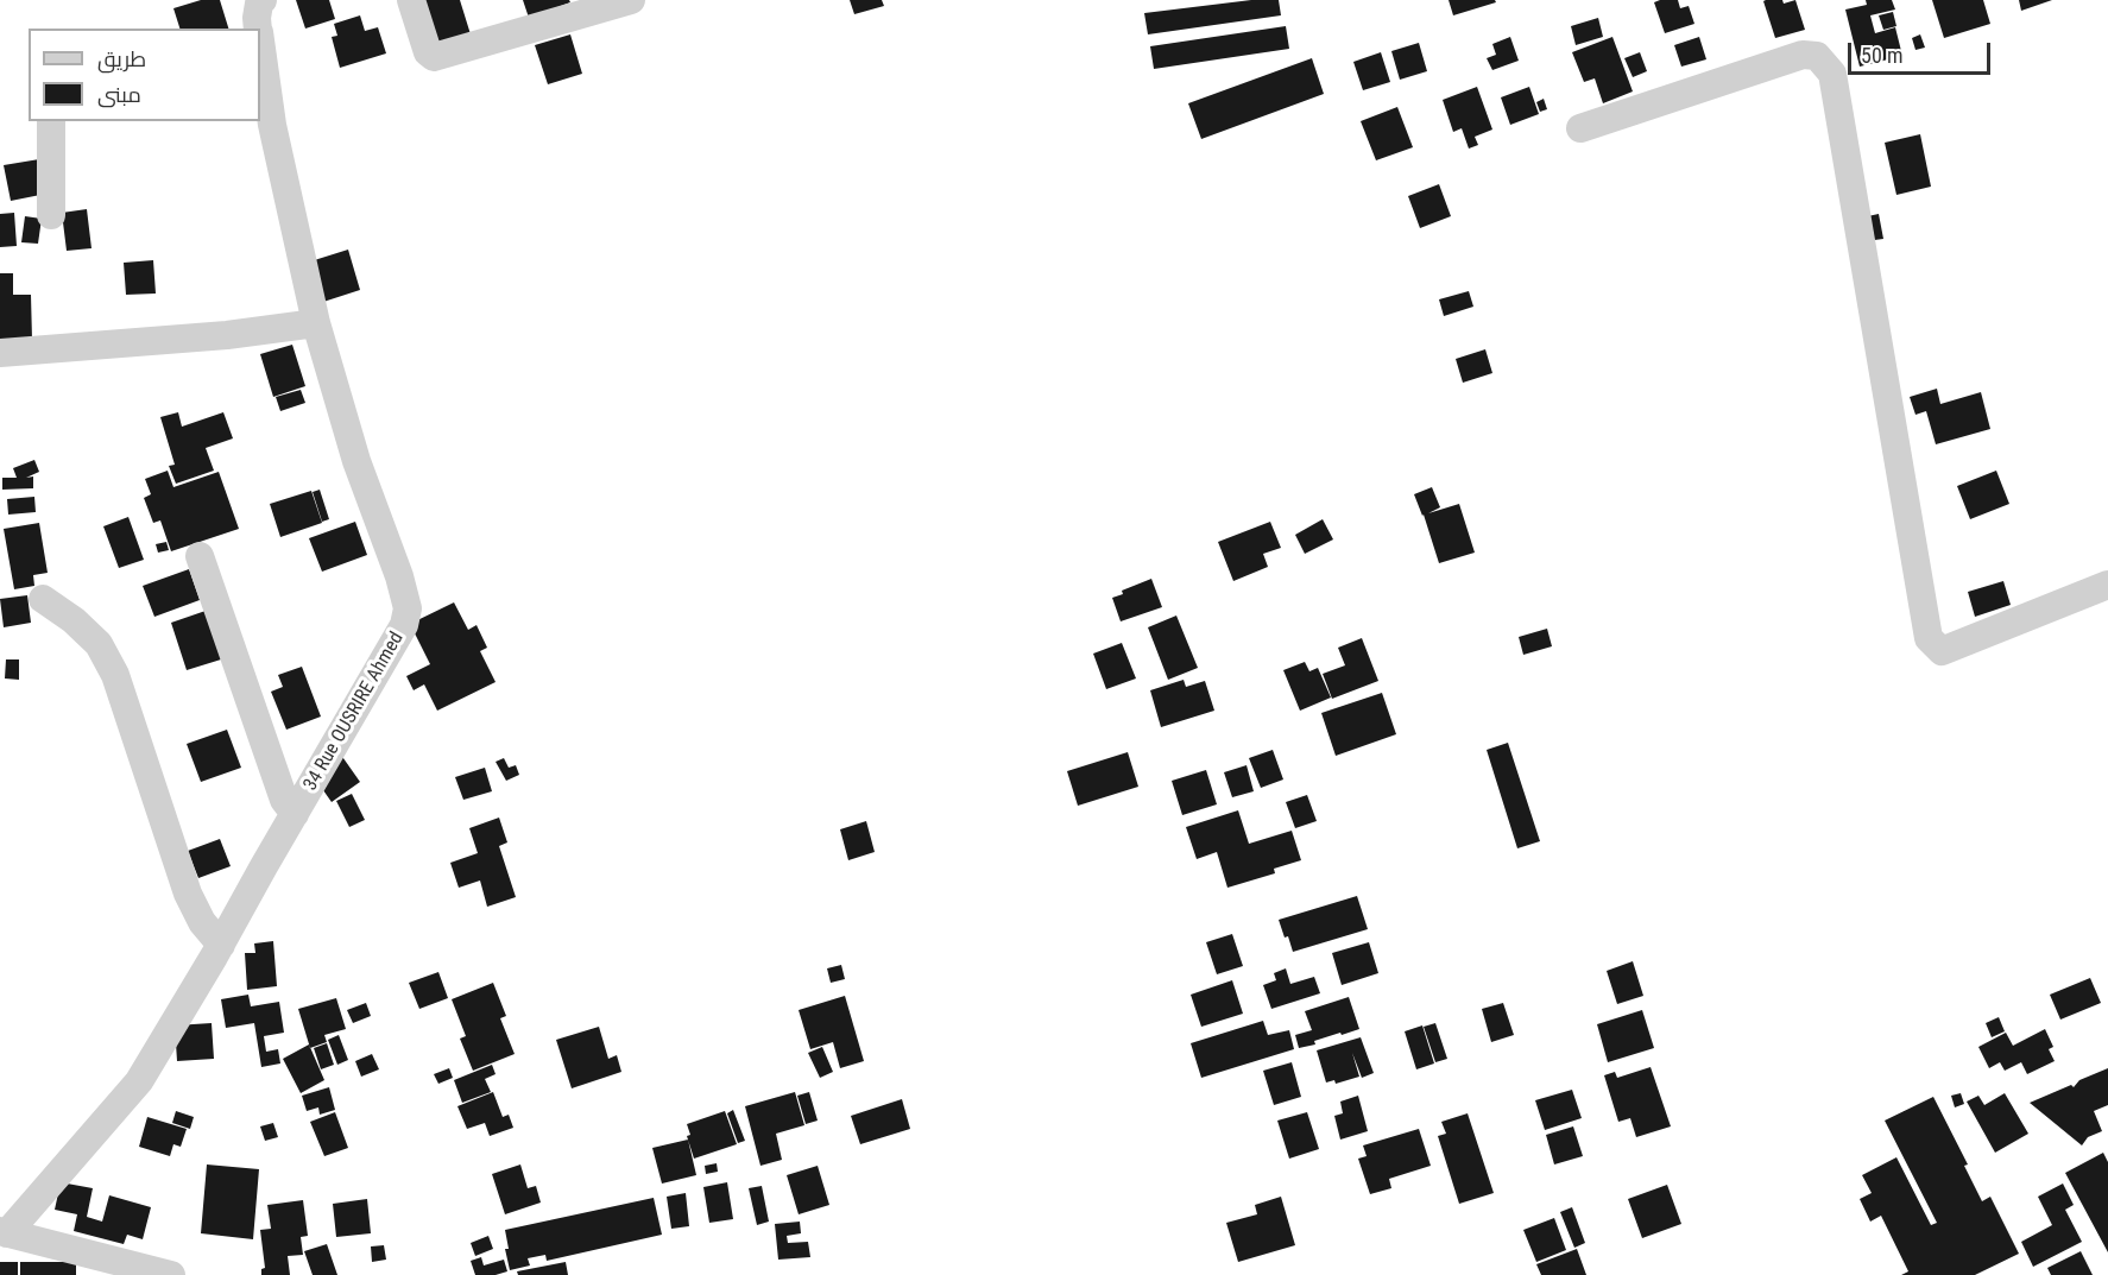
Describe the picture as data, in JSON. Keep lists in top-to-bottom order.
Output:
{
  "streets": {
    "street": ["34 Rue OUSRIRE Ahmed"]
  },
  "legend": ["طريق", "مبنى"],
  "scale_bar": "50 m"
}
